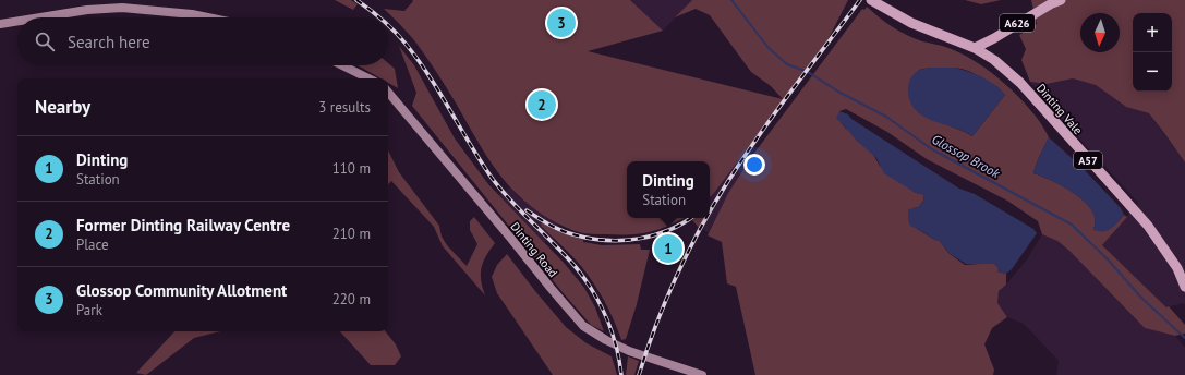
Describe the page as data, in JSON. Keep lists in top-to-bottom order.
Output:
{
  "streets": {
    "main road": ["A626", "Dinting Vale", "A57"],
    "street": ["Dinting Road"]
  },
  "crossings": [
    ["A626", "Dinting Vale"]
  ],
  "water": ["Glossop Brook"],
  "north": "bottom",
  "page": {
    "pins": ["3", "2", "1"],
    "map_buttons": ["+", "−"],
    "search": "Search here",
    "heading": ["Nearby", "3 results"],
    "list": [
      {
        "mark": "1",
        "name": "Dinting",
        "note": "Station",
        "value": "110 m"
      },
      {
        "mark": "2",
        "name": "Former Dinting Railway Centre",
        "note": "Place",
        "value": "210 m"
      },
      {
        "mark": "3",
        "name": "Glossop Community Allotment",
        "note": "Park",
        "value": "220 m"
      }
    ],
    "popup": ["Dinting", "Station"]
  }
}
